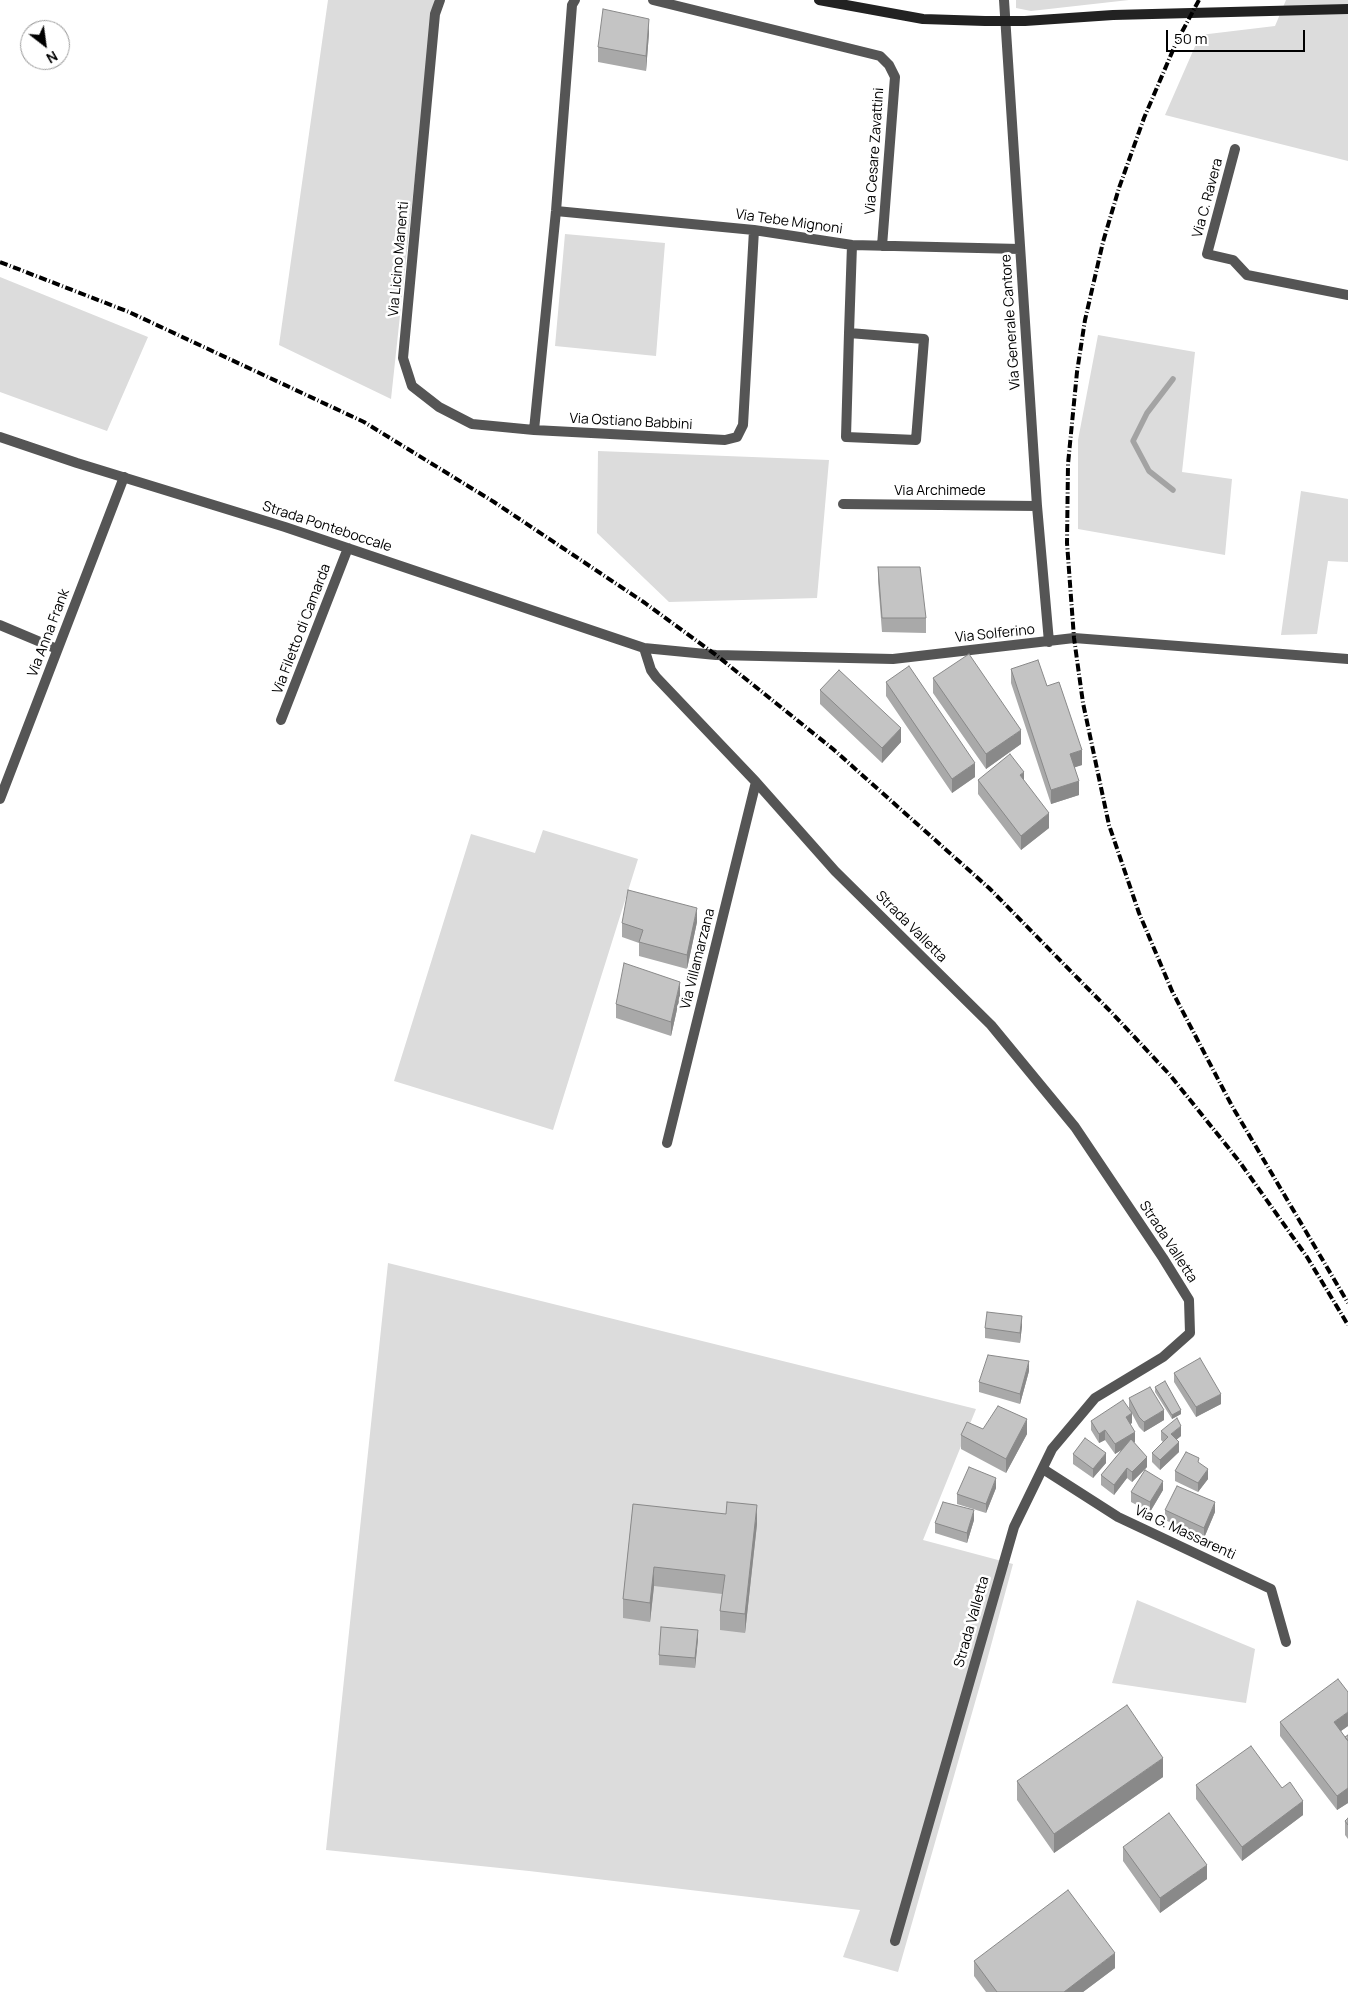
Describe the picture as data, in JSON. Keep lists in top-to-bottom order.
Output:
{
  "streets": {
    "street": [
      "Via Cesare Zavattini",
      "Via C. Ravera",
      "Via Tebe Mignoni",
      "Via Licino Manenti",
      "Via Generale Cantore",
      "Via Ostiano Babbini",
      "Via Archimede",
      "Strada Ponteboccale",
      "Via Filetto di Camarda",
      "Via Anna Frank",
      "Via Solferino",
      "Strada Valletta",
      "Via Villamarzana",
      "Via G. Massarenti"
    ]
  },
  "crossings": [
    ["Via Cesare Zavattini", "Via Tebe Mignoni"],
    ["Via Tebe Mignoni", "Via Generale Cantore"],
    ["Via Tebe Mignoni", "Via Ostiano Babbini"],
    ["Via Licino Manenti", "Via Ostiano Babbini"],
    ["Via Generale Cantore", "Via Archimede"],
    ["Via Generale Cantore", "Via Solferino"],
    ["Strada Ponteboccale", "Via Filetto di Camarda"],
    ["Strada Ponteboccale", "Via Anna Frank"],
    ["Strada Ponteboccale", "Via Solferino"],
    ["Strada Ponteboccale", "Strada Valletta"],
    ["Via Solferino", "Strada Valletta"],
    ["Strada Valletta", "Via Villamarzana"],
    ["Strada Valletta", "Via G. Massarenti"]
  ],
  "scale_bar": "50 m",
  "north": "bottom right"
}
